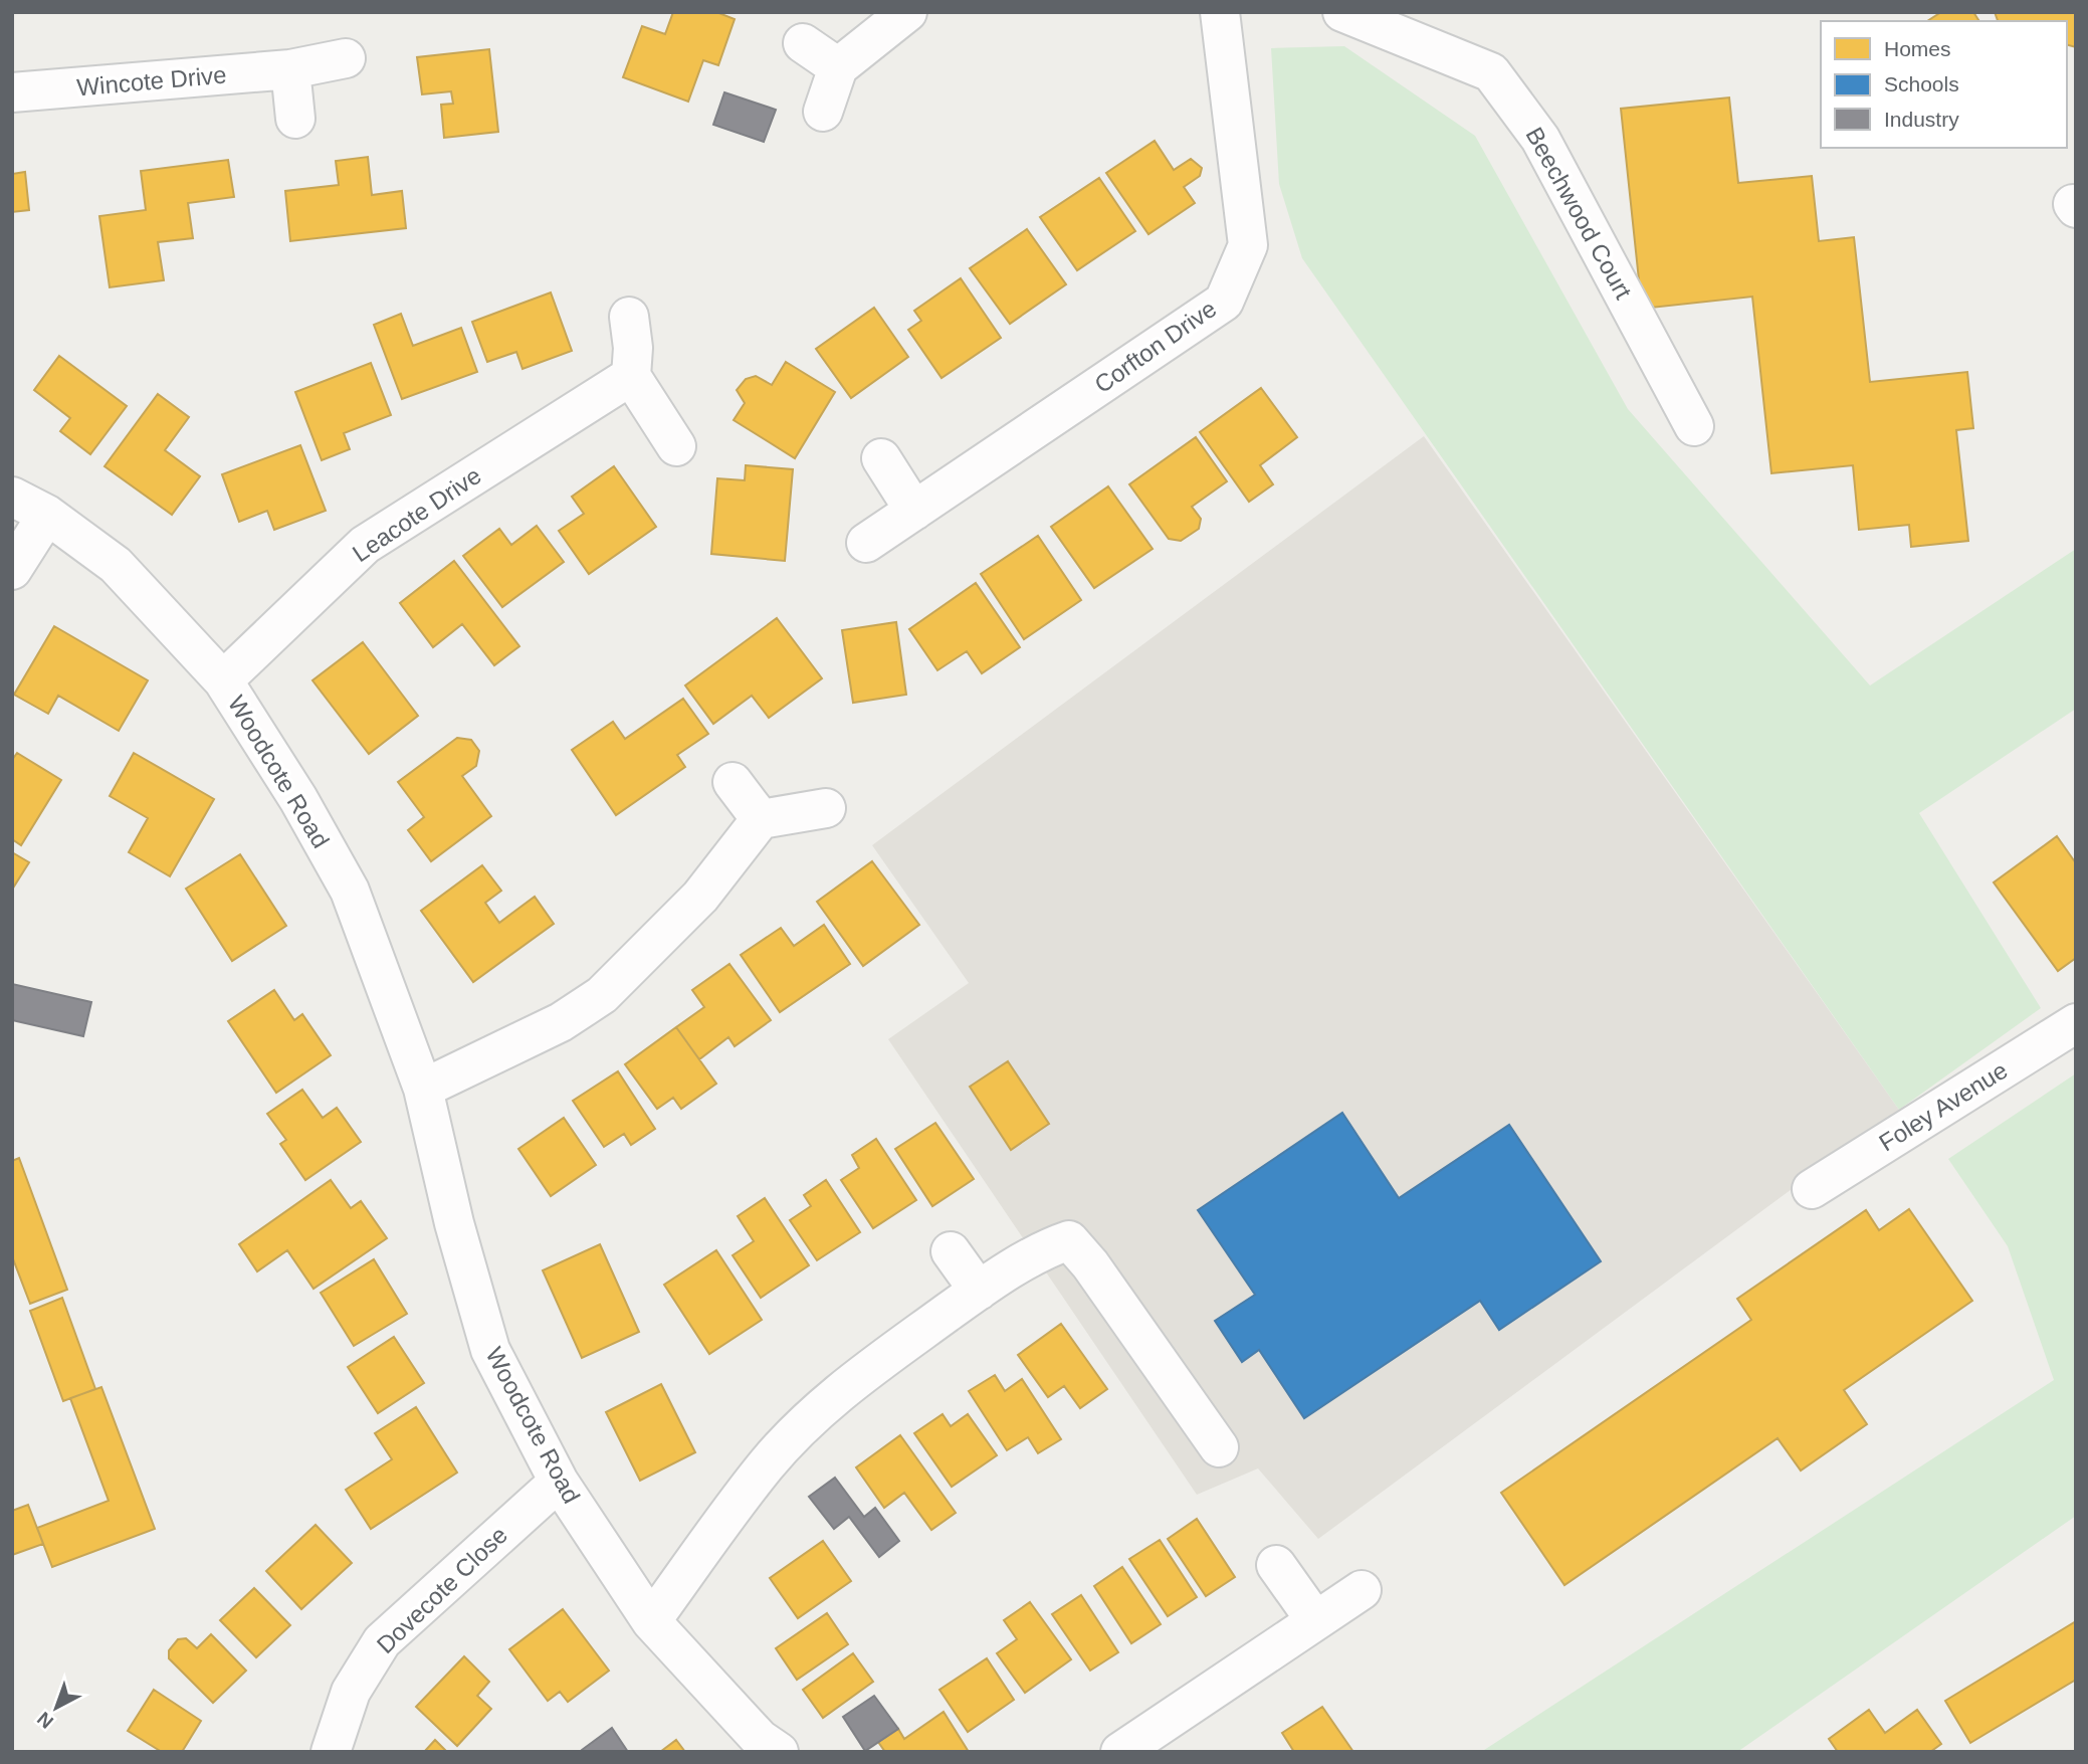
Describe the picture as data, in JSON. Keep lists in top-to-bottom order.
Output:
{
  "streets": {
    "street": [
      "Wincote Drive",
      "Beechwood Court",
      "Corfton Drive",
      "Leacote Drive",
      "Woodcote Road",
      "Foley Avenue",
      "Dovecote Close"
    ]
  },
  "crossings": [
    ["Leacote Drive", "Woodcote Road"],
    ["Woodcote Road", "Dovecote Close"]
  ],
  "legend": ["Homes", "Schools", "Industry"],
  "north": "bottom left"
}
